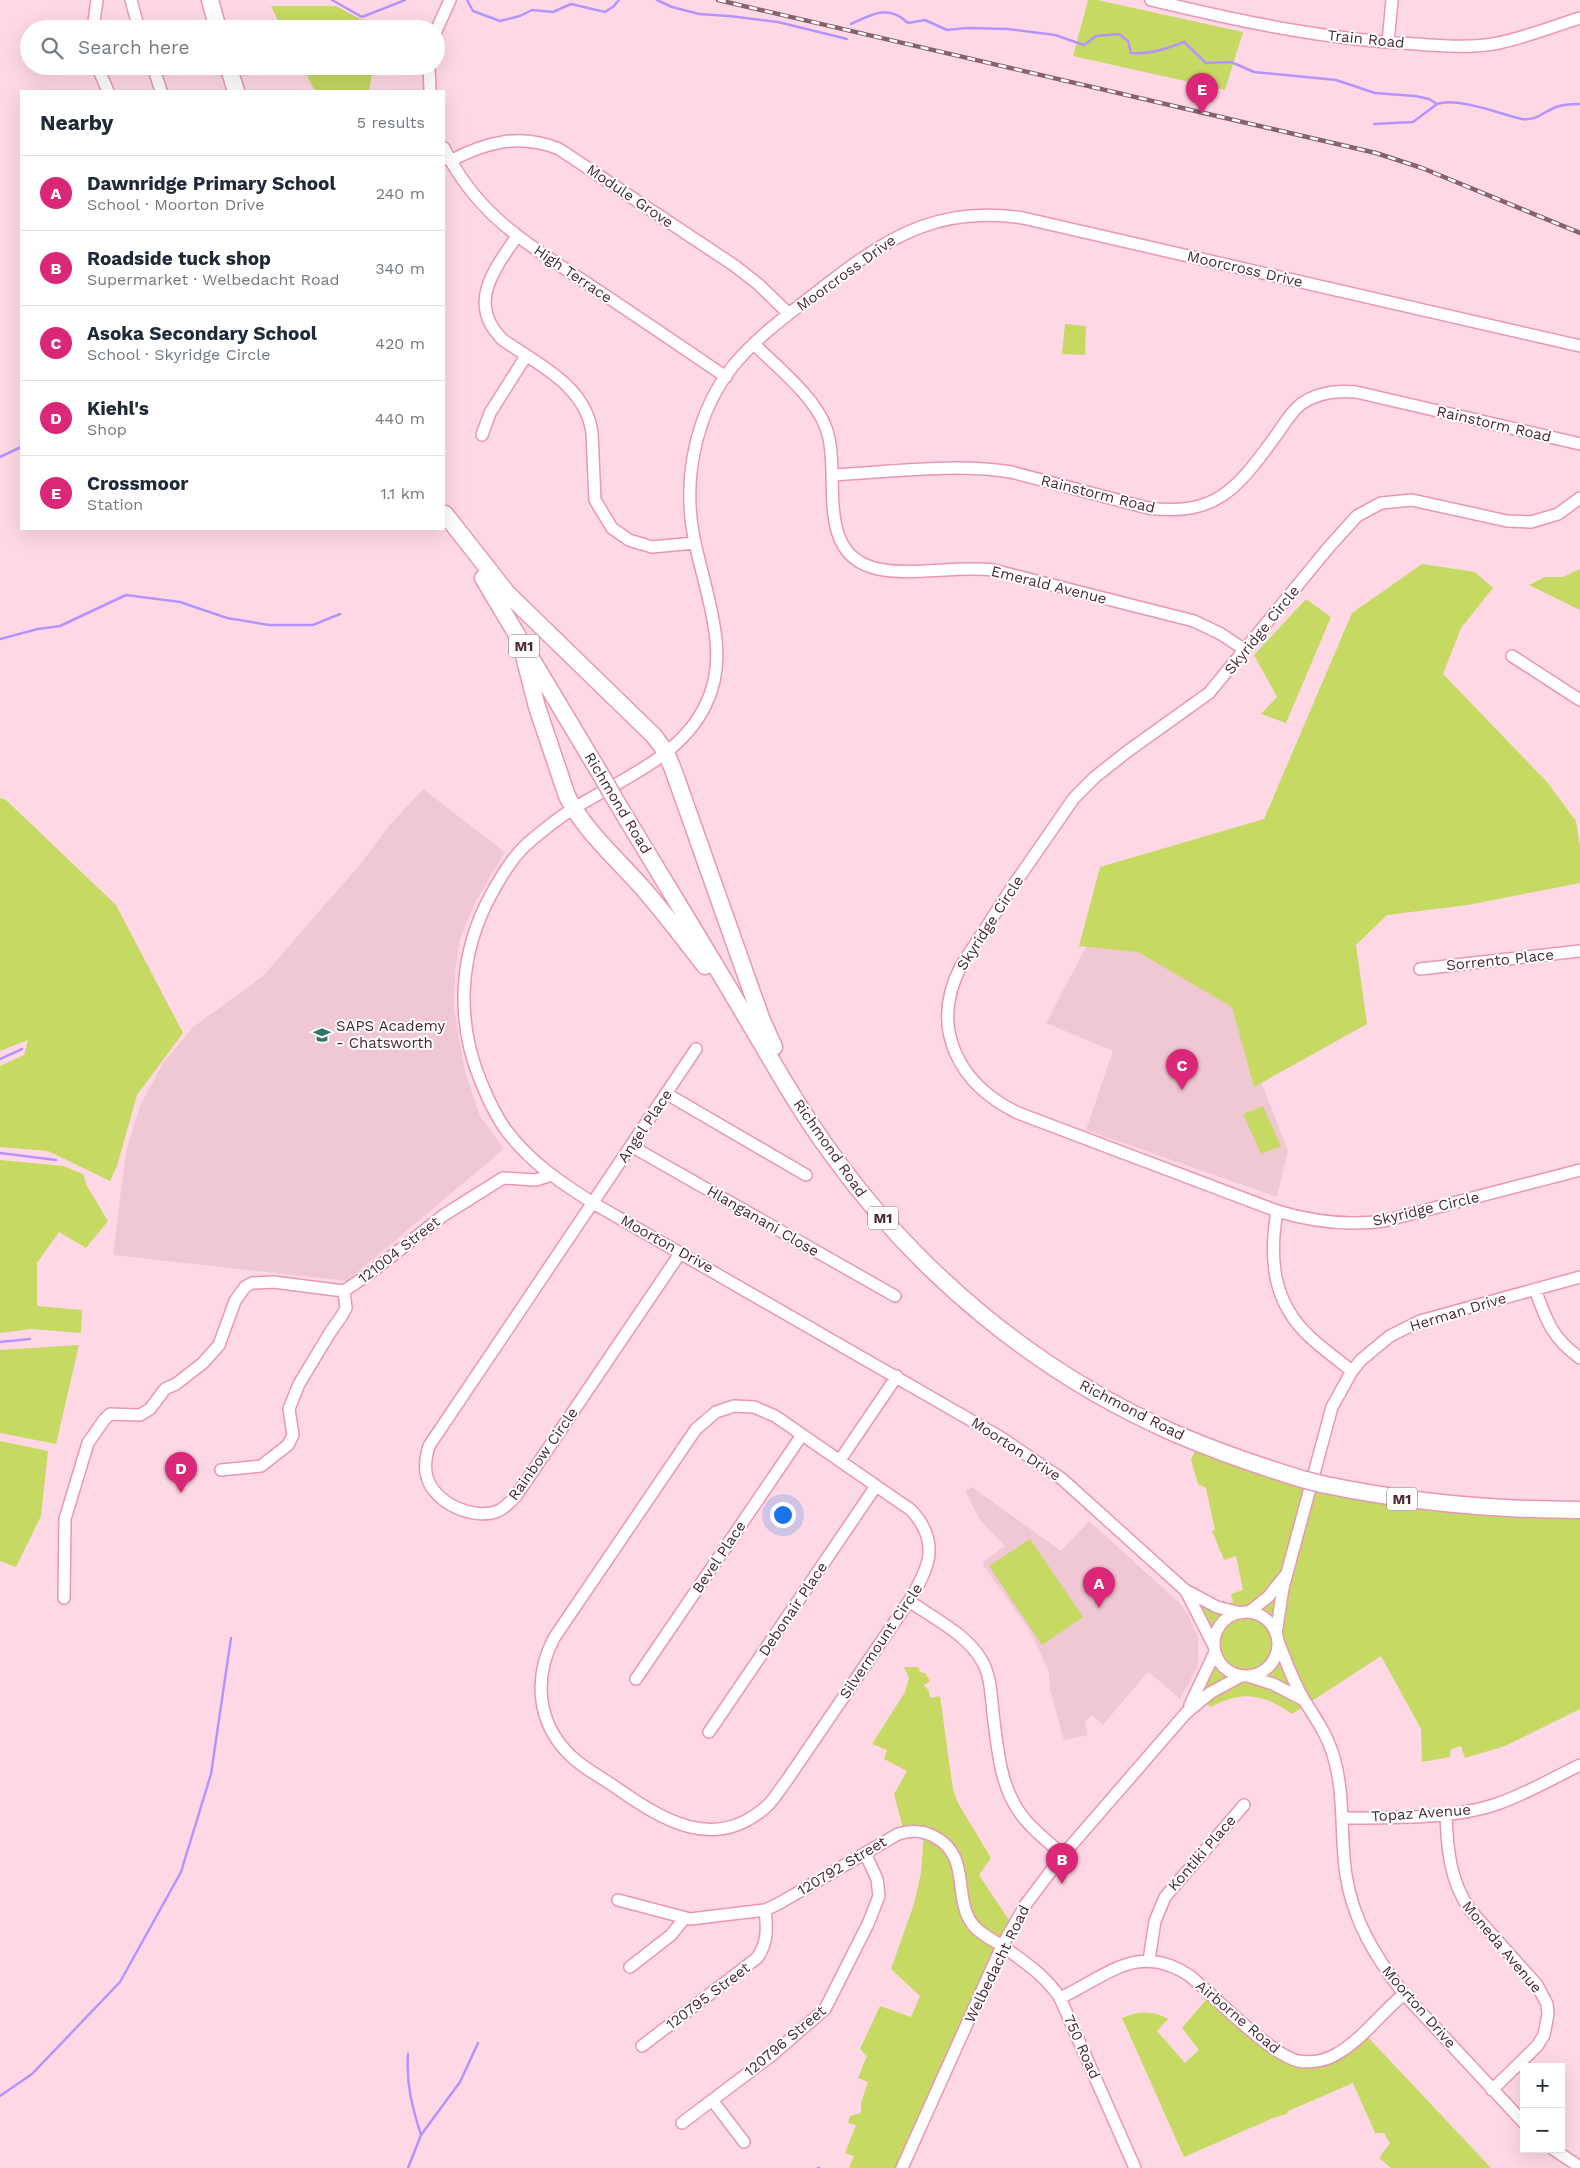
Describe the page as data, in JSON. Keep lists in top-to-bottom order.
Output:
{
  "streets": {
    "highway": ["M1", "Richmond Road"],
    "street": [
      "Train Road",
      "Module Grove",
      "Moorcross Drive",
      "High Terrace",
      "Rainstorm Road",
      "Emerald Avenue",
      "Skyridge Circle",
      "Sorrento Place",
      "Angel Place",
      "Hlanganani Close",
      "Moorton Drive",
      "121004 Street",
      "Herman Drive",
      "Rainbow Circle",
      "Bevel Place",
      "Debonair Place",
      "Silvermount Circle",
      "Topaz Avenue",
      "Kontiki Place",
      "120792 Street",
      "Moneda Avenue",
      "Welbedacht Road",
      "120795 Street",
      "Airborne Road",
      "120796 Street",
      "750 Road"
    ]
  },
  "crossings": [
    ["Module Grove", "Moorcross Drive"],
    ["Module Grove", "High Terrace"],
    ["Moorcross Drive", "High Terrace"],
    ["Moorcross Drive", "Emerald Avenue"],
    ["Moorcross Drive", "Moorton Drive"],
    ["Rainstorm Road", "Emerald Avenue"],
    ["Emerald Avenue", "Skyridge Circle"],
    ["M1", "Richmond Road"],
    ["Angel Place", "Hlanganani Close"],
    ["Angel Place", "Moorton Drive"],
    ["Angel Place", "Rainbow Circle"],
    ["Moorton Drive", "121004 Street"],
    ["Moorton Drive", "Herman Drive"],
    ["Moorton Drive", "Rainbow Circle"],
    ["Moorton Drive", "Topaz Avenue"],
    ["Moorton Drive", "Moneda Avenue"],
    ["Moorton Drive", "Welbedacht Road"],
    ["Moorton Drive", "Airborne Road"],
    ["Herman Drive", "Welbedacht Road"],
    ["Bevel Place", "Silvermount Circle"],
    ["Debonair Place", "Silvermount Circle"],
    ["Topaz Avenue", "Moneda Avenue"],
    ["Kontiki Place", "Airborne Road"],
    ["120792 Street", "Welbedacht Road"],
    ["120792 Street", "120795 Street"],
    ["120792 Street", "120796 Street"],
    ["120792 Street", "750 Road"],
    ["Welbedacht Road", "750 Road"],
    ["Airborne Road", "750 Road"]
  ],
  "places": {
    "school or university": ["SAPS Academy - Chatsworth"]
  },
  "page": {
    "search": "Search here",
    "pins": [
      "E",
      "C",
      "D",
      "A",
      "B"
    ],
    "heading": ["Nearby", "5 results"],
    "list": [
      {
        "mark": "A",
        "name": "Dawnridge Primary School",
        "note": "School · Moorton Drive",
        "value": "240 m"
      },
      {
        "mark": "B",
        "name": "Roadside tuck shop",
        "note": "Supermarket · Welbedacht Road",
        "value": "340 m"
      },
      {
        "mark": "C",
        "name": "Asoka Secondary School",
        "note": "School · Skyridge Circle",
        "value": "420 m"
      },
      {
        "mark": "D",
        "name": "Kiehl's",
        "note": "Shop",
        "value": "440 m"
      },
      {
        "mark": "E",
        "name": "Crossmoor",
        "note": "Station",
        "value": "1.1 km"
      }
    ],
    "map_buttons": ["+", "−"]
  }
}
